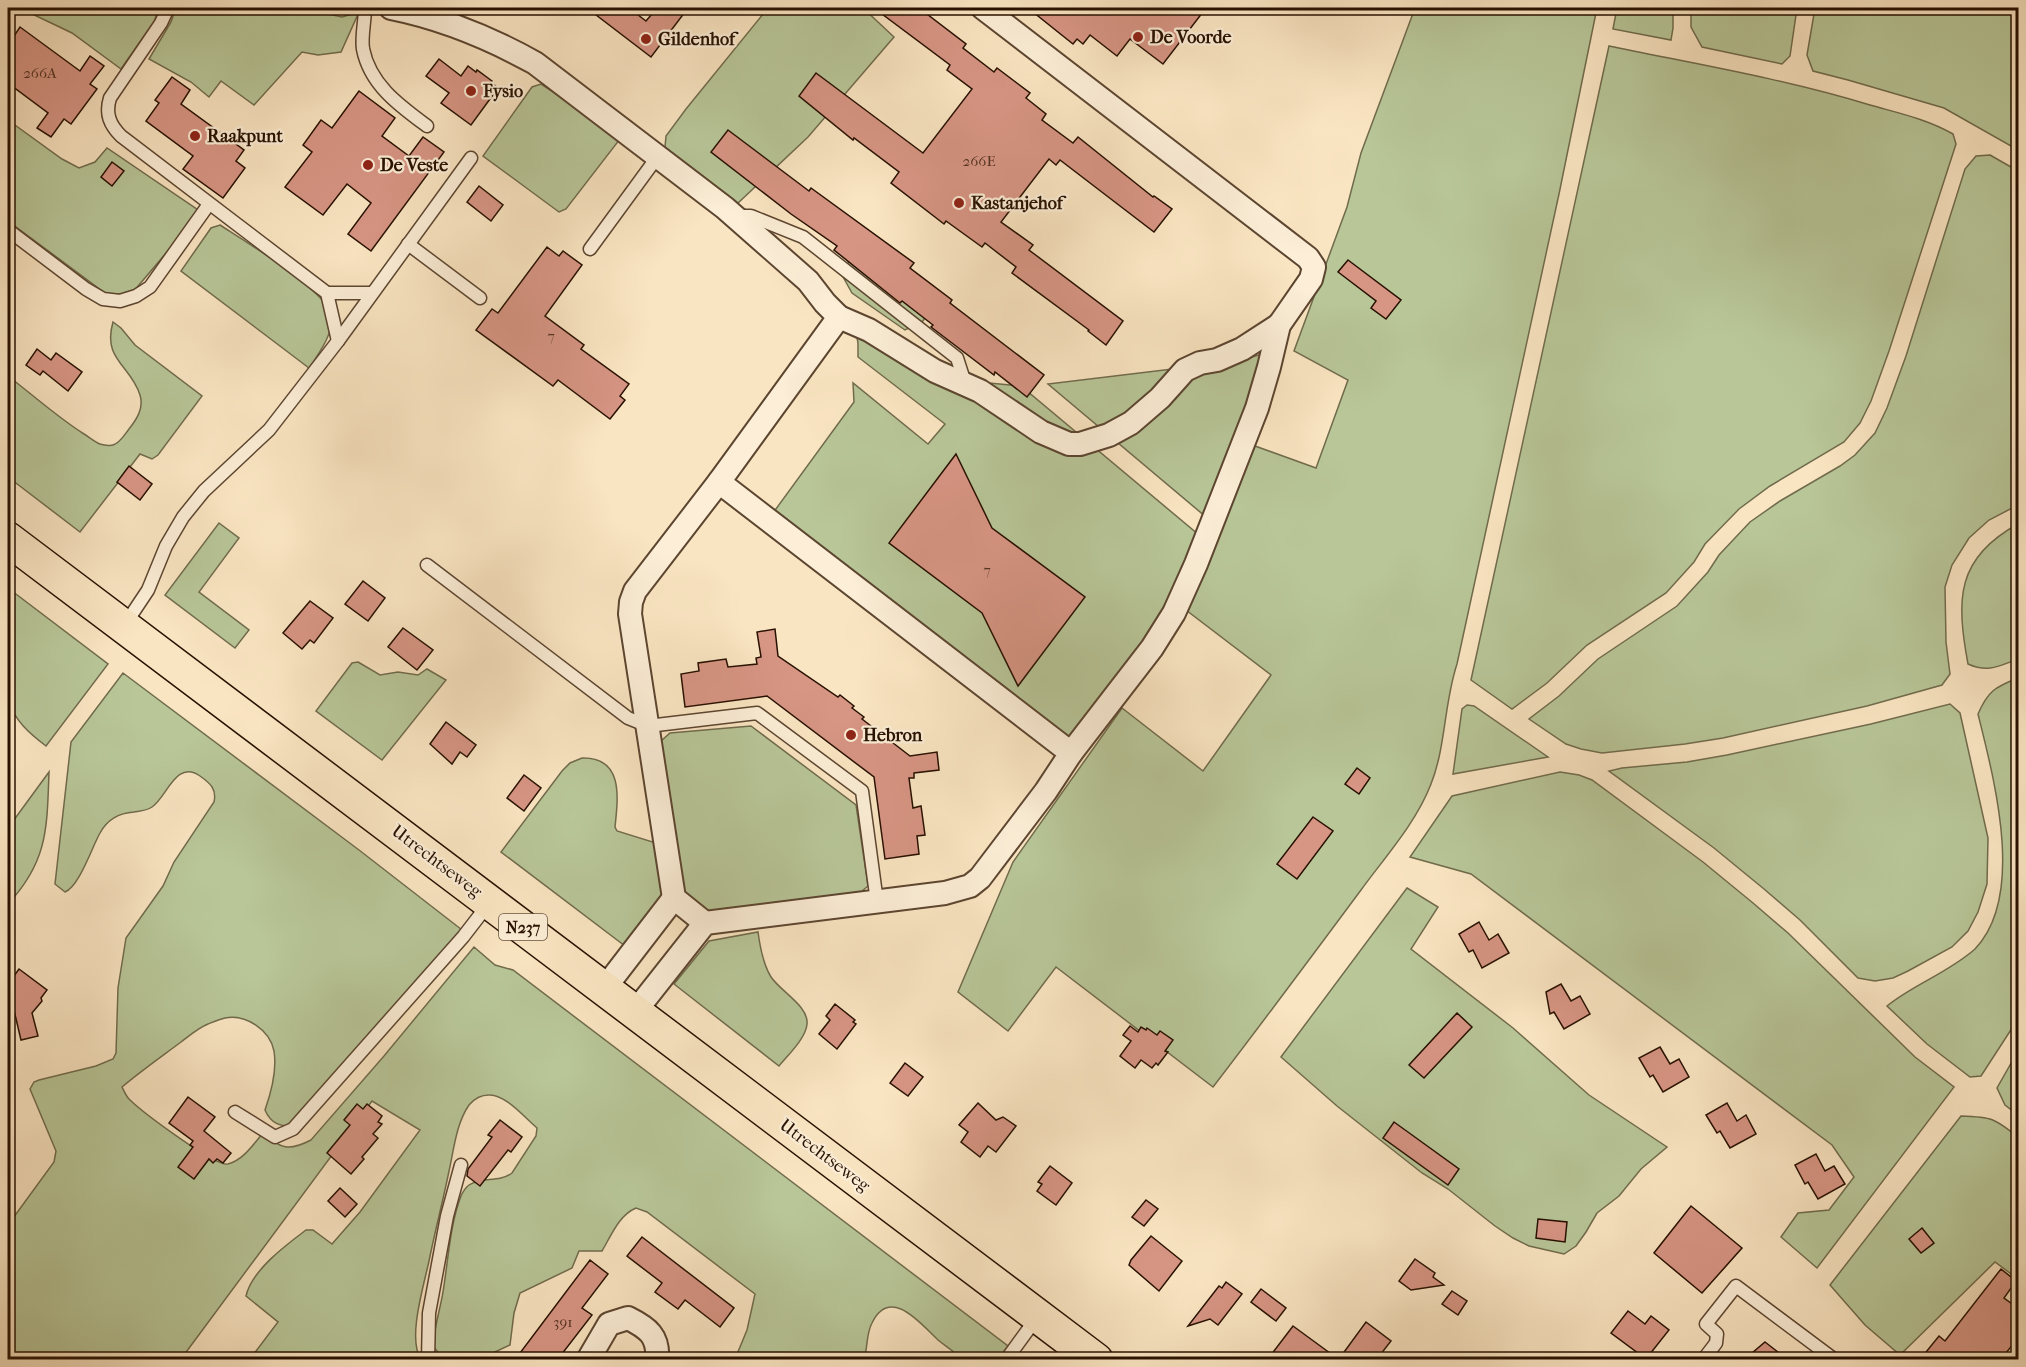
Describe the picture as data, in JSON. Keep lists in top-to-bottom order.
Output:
{
  "streets": {
    "main road": ["Utrechtseweg", "N237"]
  },
  "crossings": [
    ["Utrechtseweg", "N237"]
  ],
  "places": [
    "De Voorde",
    "Gildenhof",
    "Fysio",
    "Raakpunt",
    "De Veste",
    "Kastanjehof",
    "Hebron"
  ],
  "house_numbers": [
    "266A",
    "266E",
    "7",
    "7",
    "391"
  ]
}
